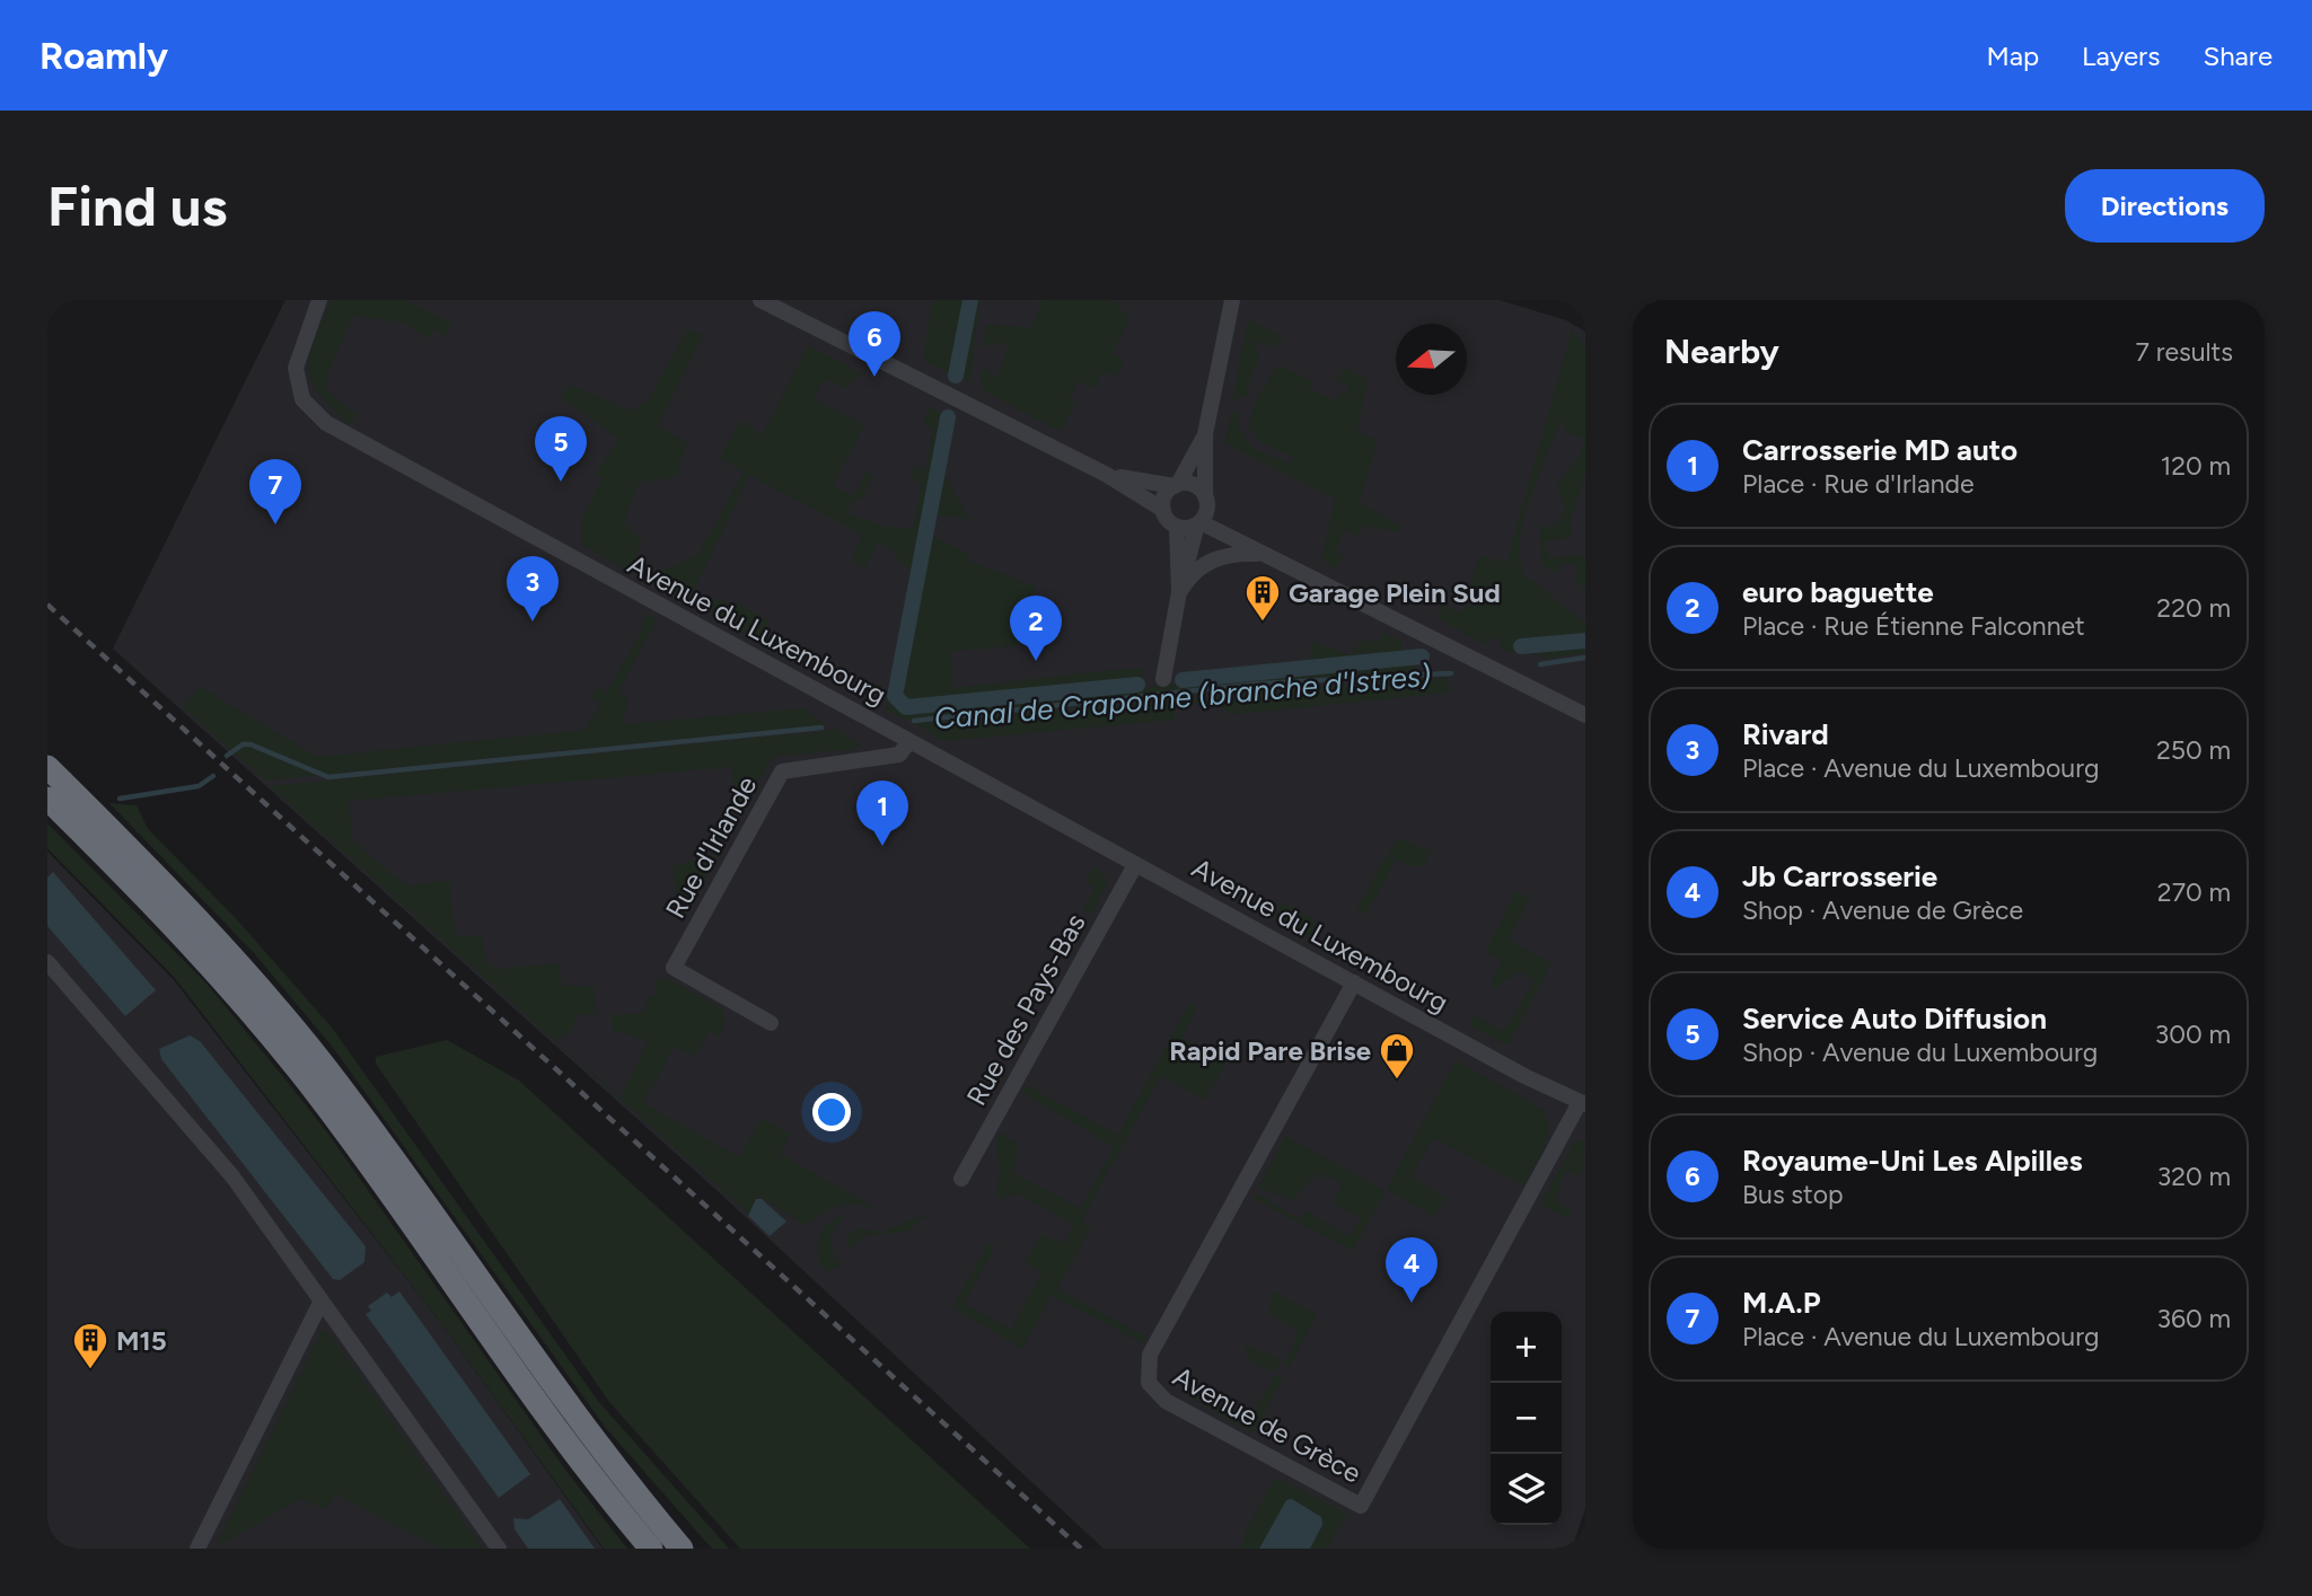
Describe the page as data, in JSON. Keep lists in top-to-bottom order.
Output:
{
  "streets": {
    "street": [
      "Avenue du Luxembourg",
      "Rue d'Irlande",
      "Rue des Pays-Bas",
      "Avenue de Grèce"
    ]
  },
  "crossings": [
    ["Avenue du Luxembourg", "Rue d'Irlande"],
    ["Avenue du Luxembourg", "Rue des Pays-Bas"],
    ["Avenue du Luxembourg", "Avenue de Grèce"]
  ],
  "water": ["Canal de Craponne (branche d'Istres)"],
  "places": {
    "building": ["Garage Plein Sud", "M15"],
    "shop": ["Rapid Pare Brise"]
  },
  "north": "left",
  "page": {
    "header": "Roamly",
    "nav": ["Map", "Layers", "Share"],
    "buttons": "Directions",
    "title": "Find us",
    "heading": ["Nearby", "7 results"],
    "pins": [
      "6",
      "5",
      "7",
      "3",
      "2",
      "1",
      "4"
    ],
    "list": [
      {
        "mark": "1",
        "name": "Carrosserie MD auto",
        "note": "Place · Rue d'Irlande",
        "value": "120 m"
      },
      {
        "mark": "2",
        "name": "euro baguette",
        "note": "Place · Rue Étienne Falconnet",
        "value": "220 m"
      },
      {
        "mark": "3",
        "name": "Rivard",
        "note": "Place · Avenue du Luxembourg",
        "value": "250 m"
      },
      {
        "mark": "4",
        "name": "Jb Carrosserie",
        "note": "Shop · Avenue de Grèce",
        "value": "270 m"
      },
      {
        "mark": "5",
        "name": "Service Auto Diffusion",
        "note": "Shop · Avenue du Luxembourg",
        "value": "300 m"
      },
      {
        "mark": "6",
        "name": "Royaume-Uni Les Alpilles",
        "note": "Bus stop",
        "value": "320 m"
      },
      {
        "mark": "7",
        "name": "M.A.P",
        "note": "Place · Avenue du Luxembourg",
        "value": "360 m"
      }
    ],
    "map_buttons": ["+", "−"]
  }
}
